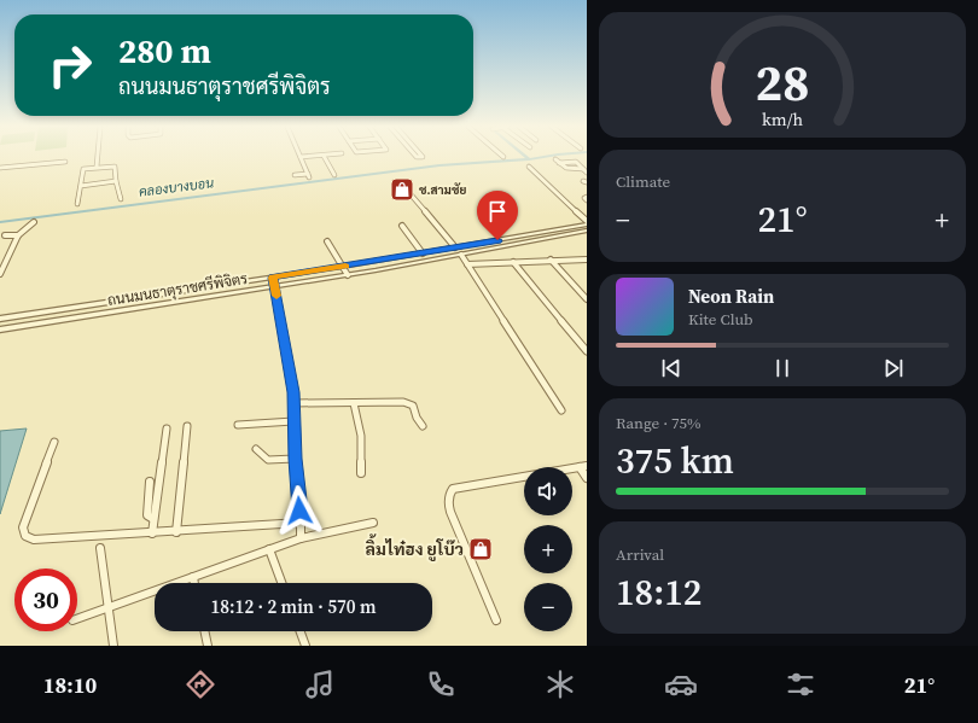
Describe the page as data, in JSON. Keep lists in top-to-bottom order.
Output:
{
  "streets": {
    "street": ["ถนนมนธาตุราชศรีพิจิตร"]
  },
  "water": ["คลองบางบอน"],
  "places": {
    "shop": ["ช.สามชัย", "ลิ้มไท๋ฮง ยูโบ๊ว"]
  },
  "page": {
    "turn": ["280 m", "ถนนมนธาตุราชศรีพิจิตร"],
    "tile": [
      "Climate",
      ["Range · 75%", "375 km"],
      ["Arrival", "18:12"]
    ],
    "heat": ["−", "21°", "+"],
    "song": ["Neon Rain", "Kite Club"],
    "map_buttons": ["+", "−"],
    "limit": "30",
    "trip": "18:12 · 2 min · 570 m",
    "tabs": ["18:10", "21°"],
    "gauge": ["28", "km/h"]
  }
}
